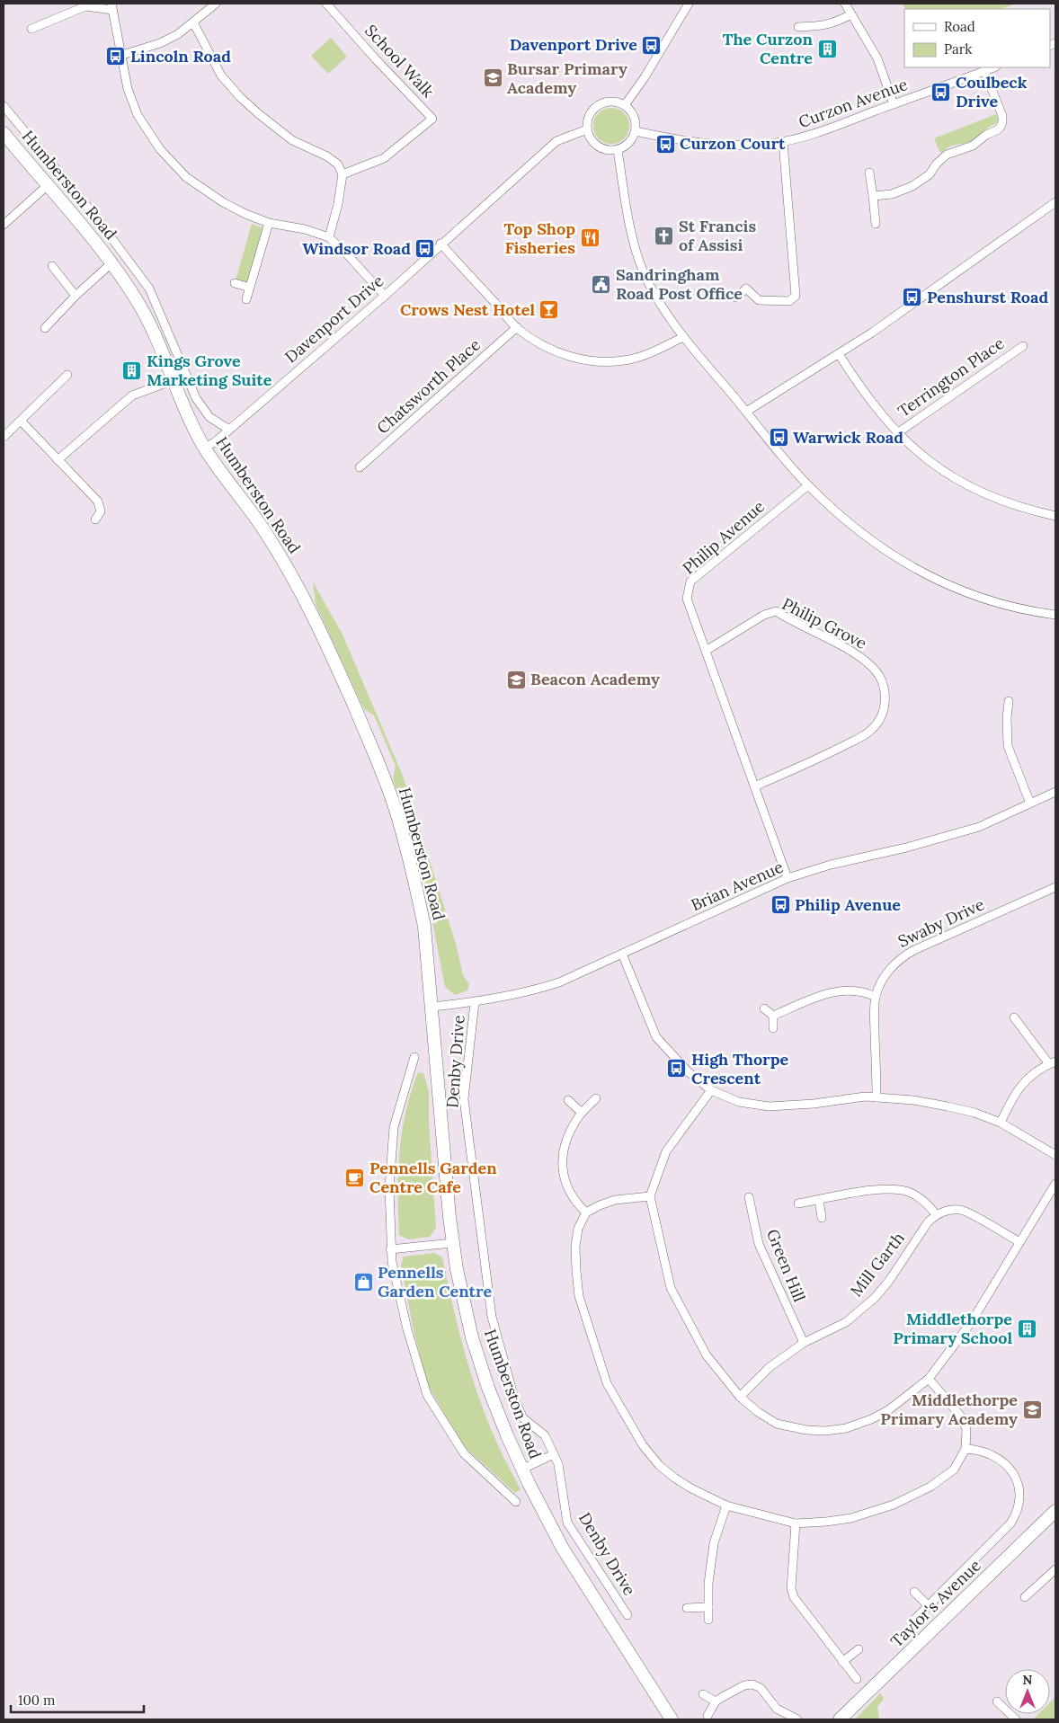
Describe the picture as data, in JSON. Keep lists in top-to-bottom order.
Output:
{
  "streets": {
    "main road": ["Humberston Road", "Taylor's Avenue"],
    "street": [
      "School Walk",
      "Curzon Avenue",
      "Davenport Drive",
      "Terrington Place",
      "Chatsworth Place",
      "Philip Avenue",
      "Philip Grove",
      "Brian Avenue",
      "Swaby Drive",
      "Denby Drive",
      "Mill Garth",
      "Green Hill"
    ]
  },
  "crossings": [
    ["Curzon Avenue", "Davenport Drive"],
    ["Humberston Road", "Davenport Drive"],
    ["Humberston Road", "Brian Avenue"],
    ["Philip Avenue", "Philip Grove"],
    ["Philip Avenue", "Brian Avenue"],
    ["Brian Avenue", "Denby Drive"],
    ["Mill Garth", "Green Hill"]
  ],
  "places": {
    "bus stop": [
      "Davenport Drive",
      "Lincoln Road",
      "Coulbeck Drive",
      "Curzon Court",
      "Windsor Road",
      "Penshurst Road",
      "Warwick Road",
      "Philip Avenue",
      "High Thorpe Crescent"
    ],
    "building": ["The Curzon Centre", "Kings Grove Marketing Suite", "Middlethorpe Primary School"],
    "school or university": ["Bursar Primary Academy", "Beacon Academy", "Middlethorpe Primary Academy"],
    "church": ["St Francis of Assisi"],
    "restaurant": ["Top Shop Fisheries"],
    "public building": ["Sandringham Road Post Office"],
    "bar": ["Crows Nest Hotel"],
    "cafe": ["Pennells Garden Centre Cafe"],
    "shop": ["Pennells Garden Centre"]
  },
  "legend": ["Road", "Park"],
  "scale_bar": "100 m",
  "north": "top"
}
